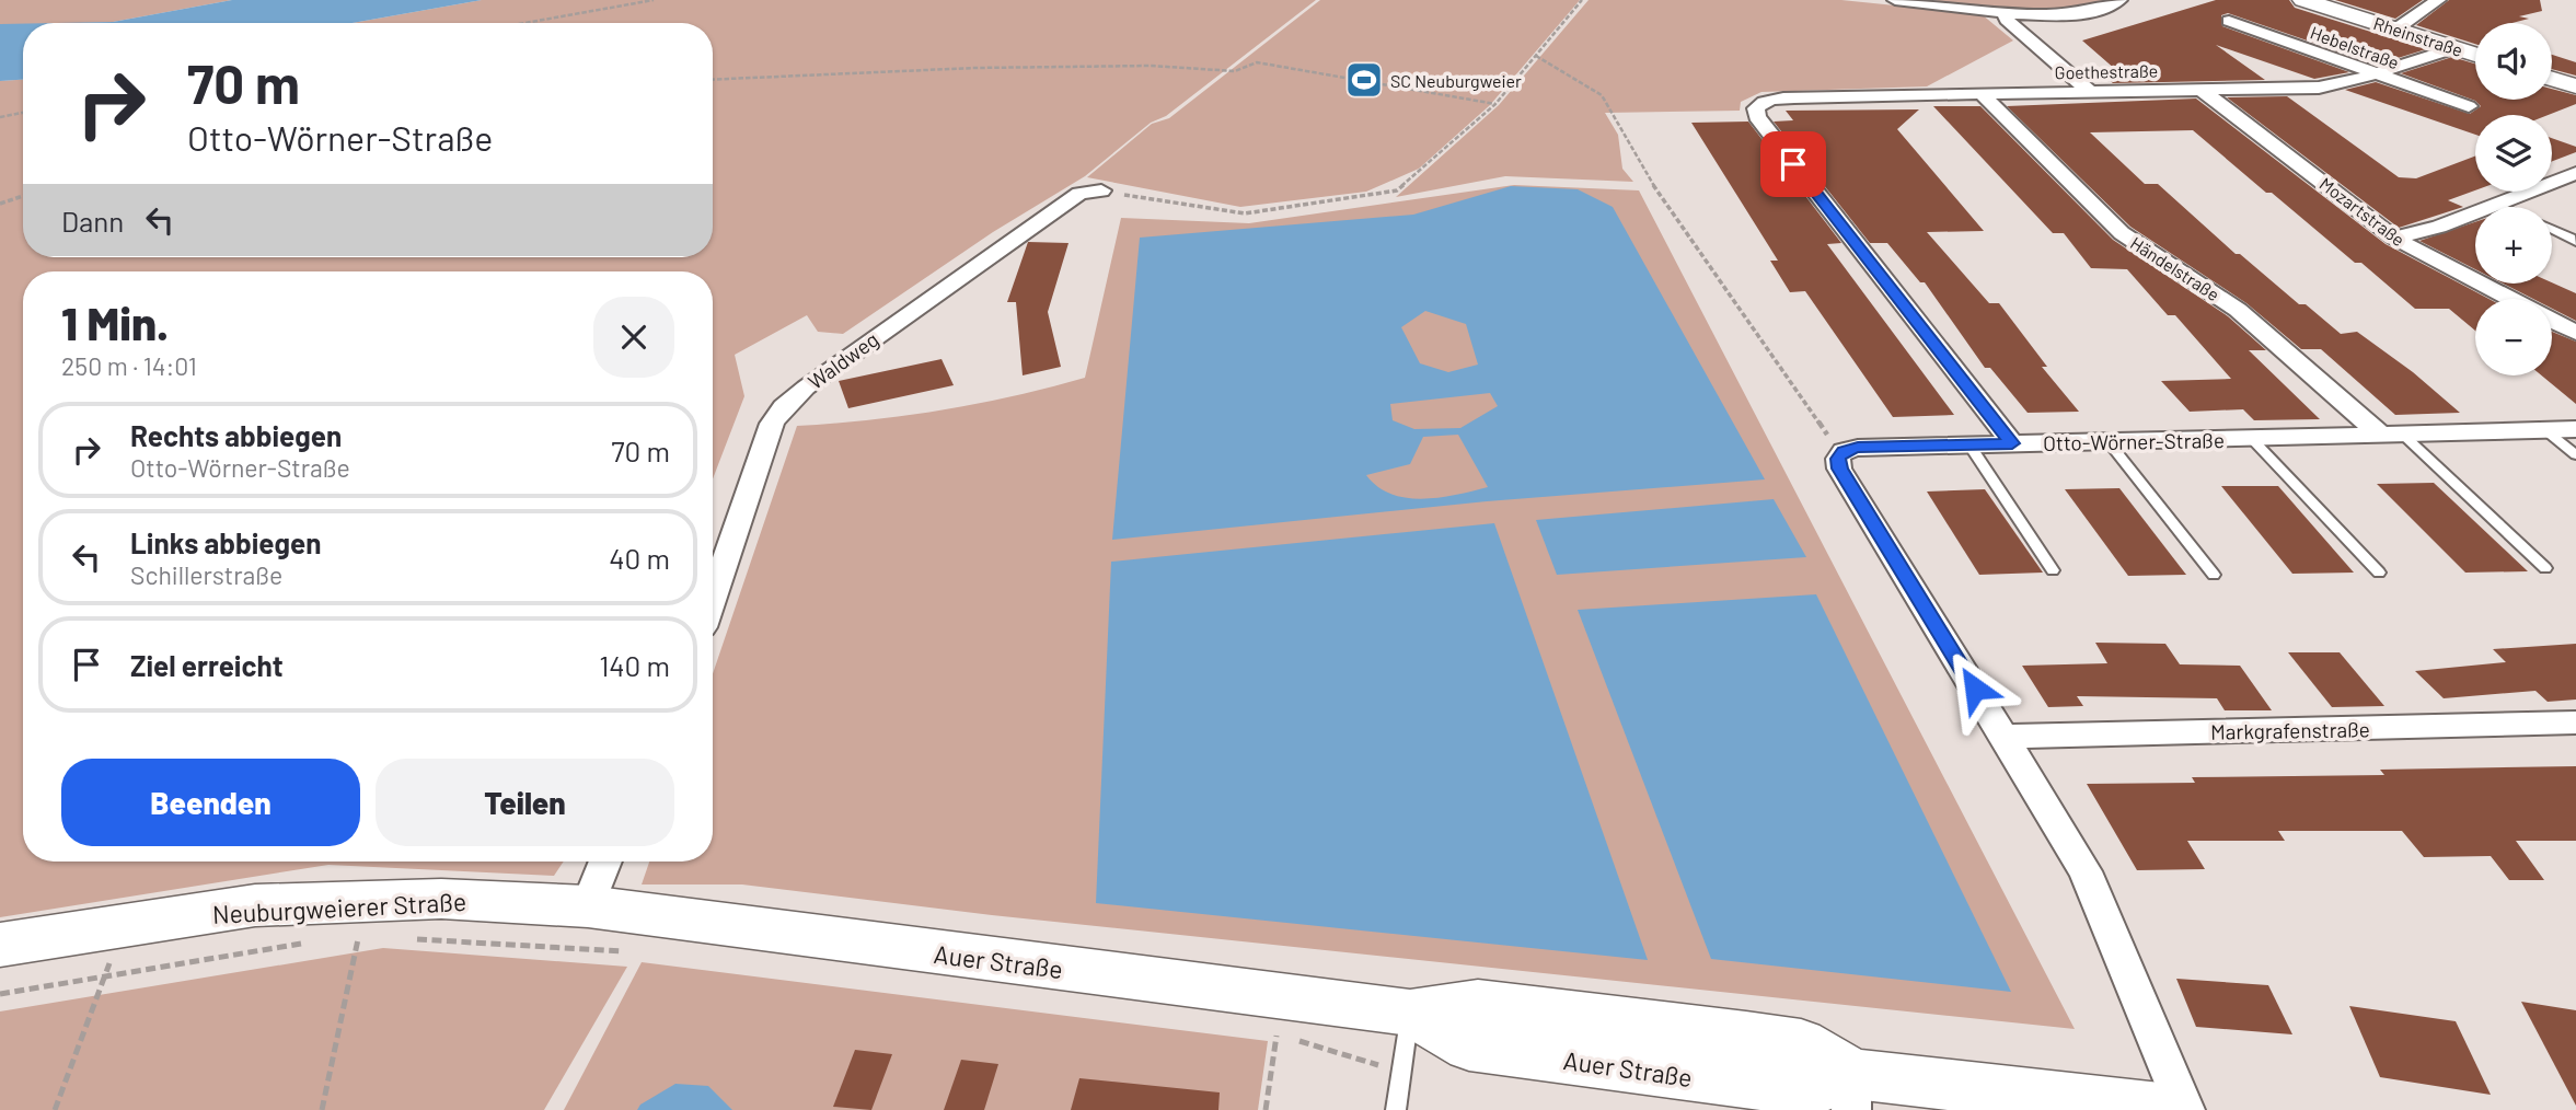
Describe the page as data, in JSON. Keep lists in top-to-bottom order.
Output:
{
  "streets": {
    "main road": ["Rheinstraße", "Neuburgweierer Straße", "Auer Straße"],
    "street": [
      "Hebelstraße",
      "Goethestraße",
      "Mozartstraße",
      "Händelstraße",
      "Waldweg",
      "Otto-Wörner-Straße",
      "Markgrafenstraße"
    ]
  },
  "crossings": [
    ["Rheinstraße", "Goethestraße"],
    ["Hebelstraße", "Goethestraße"],
    ["Goethestraße", "Mozartstraße"],
    ["Goethestraße", "Händelstraße"],
    ["Goethestraße", "Otto-Wörner-Straße"],
    ["Händelstraße", "Otto-Wörner-Straße"],
    ["Neuburgweierer Straße", "Auer Straße"]
  ],
  "places": {
    "sports": ["SC Neuburgweier"]
  },
  "page": {
    "map_buttons": ["+", "−"],
    "turn": ["70 m", "Otto-Wörner-Straße"],
    "then": "Dann",
    "heading": ["1 Min.", "250 m · 14:01"],
    "list": [
      {
        "name": "Rechts abbiegen",
        "note": "Otto-Wörner-Straße",
        "value": "70 m"
      },
      {
        "name": "Links abbiegen",
        "note": "Schillerstraße",
        "value": "40 m"
      },
      {
        "name": "Ziel erreicht",
        "value": "140 m"
      }
    ],
    "buttons": ["Beenden", "Teilen"]
  }
}
